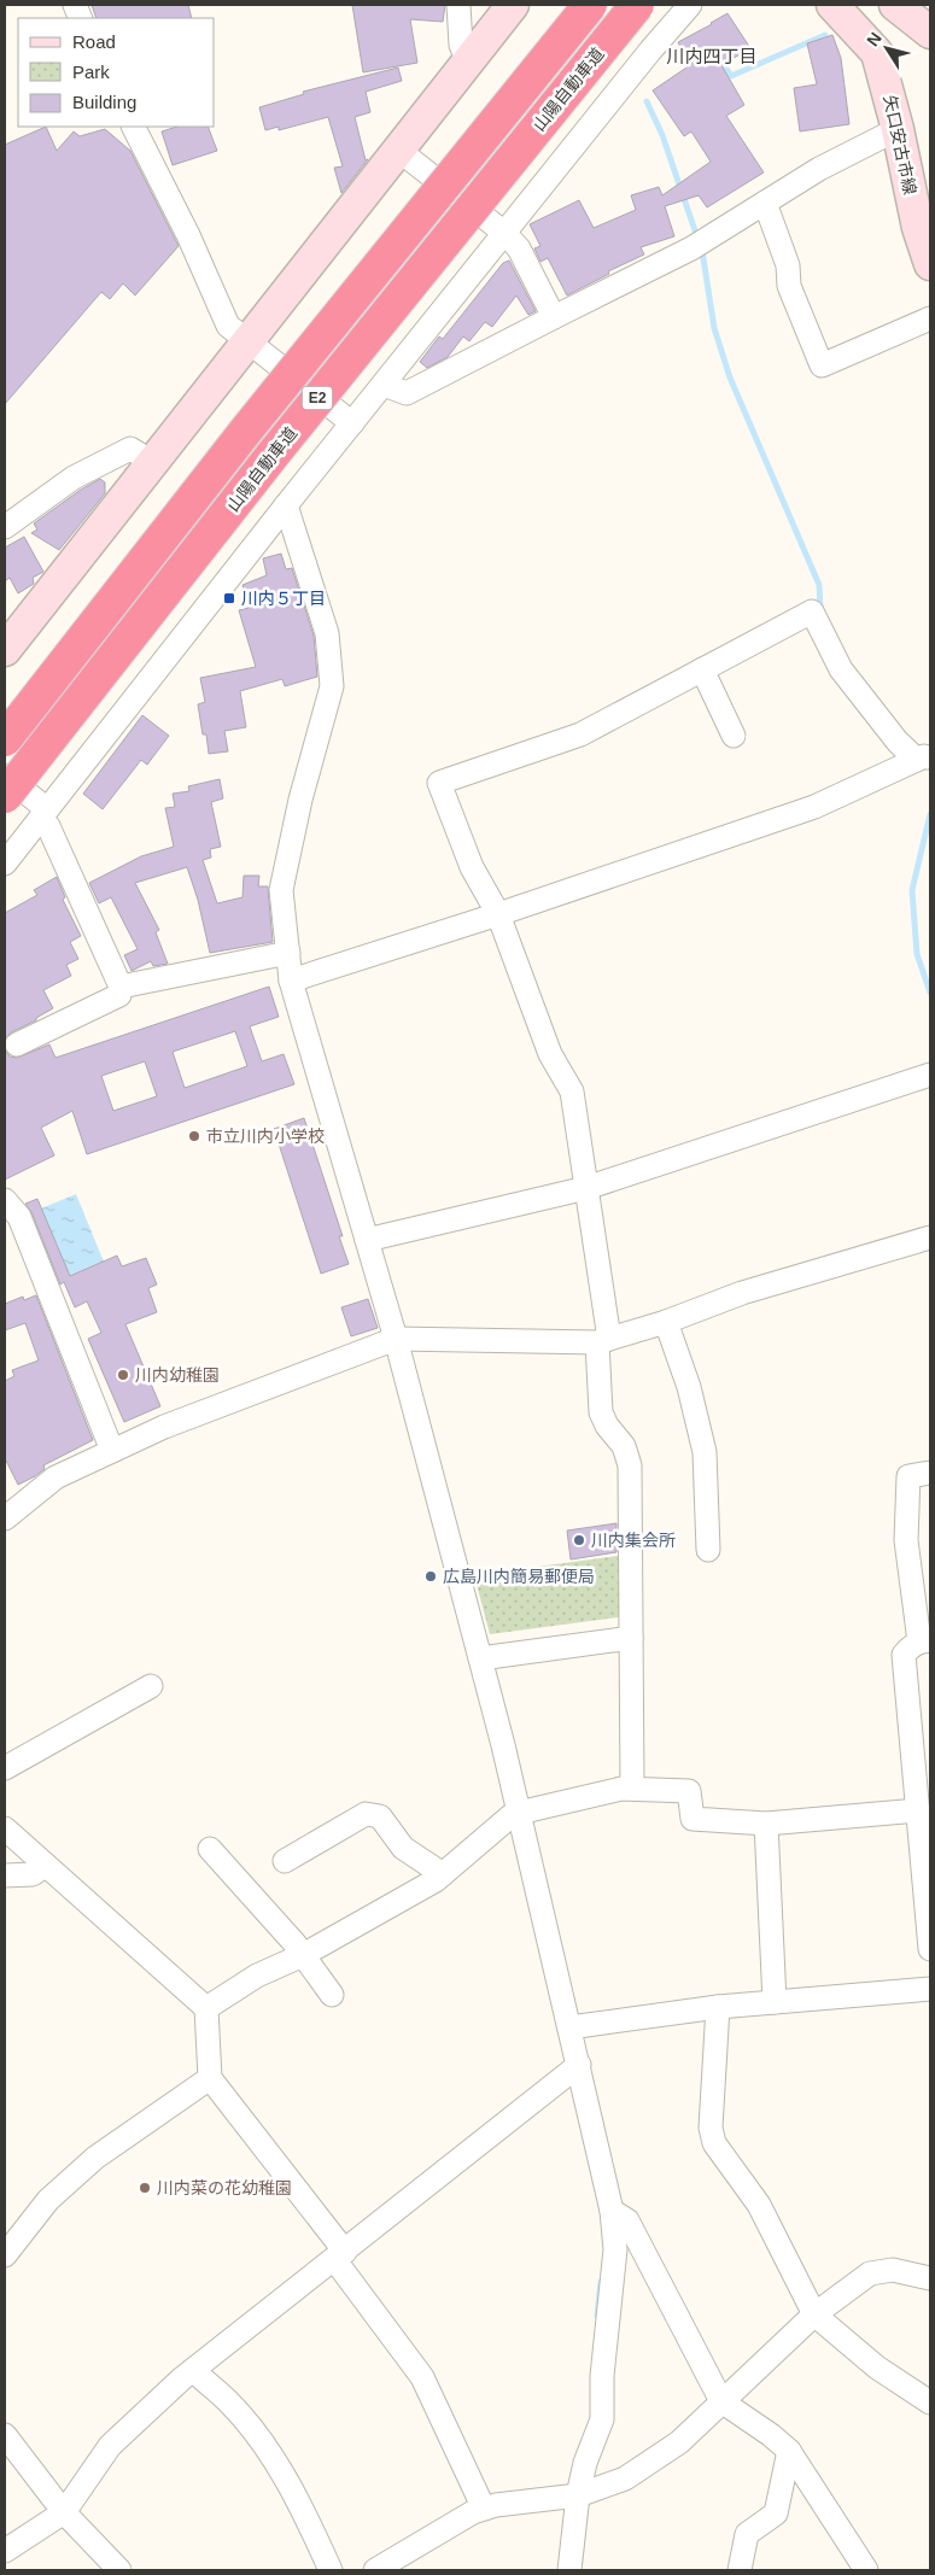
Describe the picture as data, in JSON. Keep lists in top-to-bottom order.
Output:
{
  "streets": {
    "highway": ["山陽自動車道", "E2"],
    "street": ["矢口安古市線"]
  },
  "districts": ["川内四丁目"],
  "places": {
    "transit": ["川内５丁目"],
    "other": [
      "市立川内小学校",
      "川内幼稚園",
      "川内集会所",
      "広島川内簡易郵便局",
      "川内菜の花幼稚園"
    ]
  },
  "legend": ["Road", "Park", "Building"],
  "north": "top left"
}
